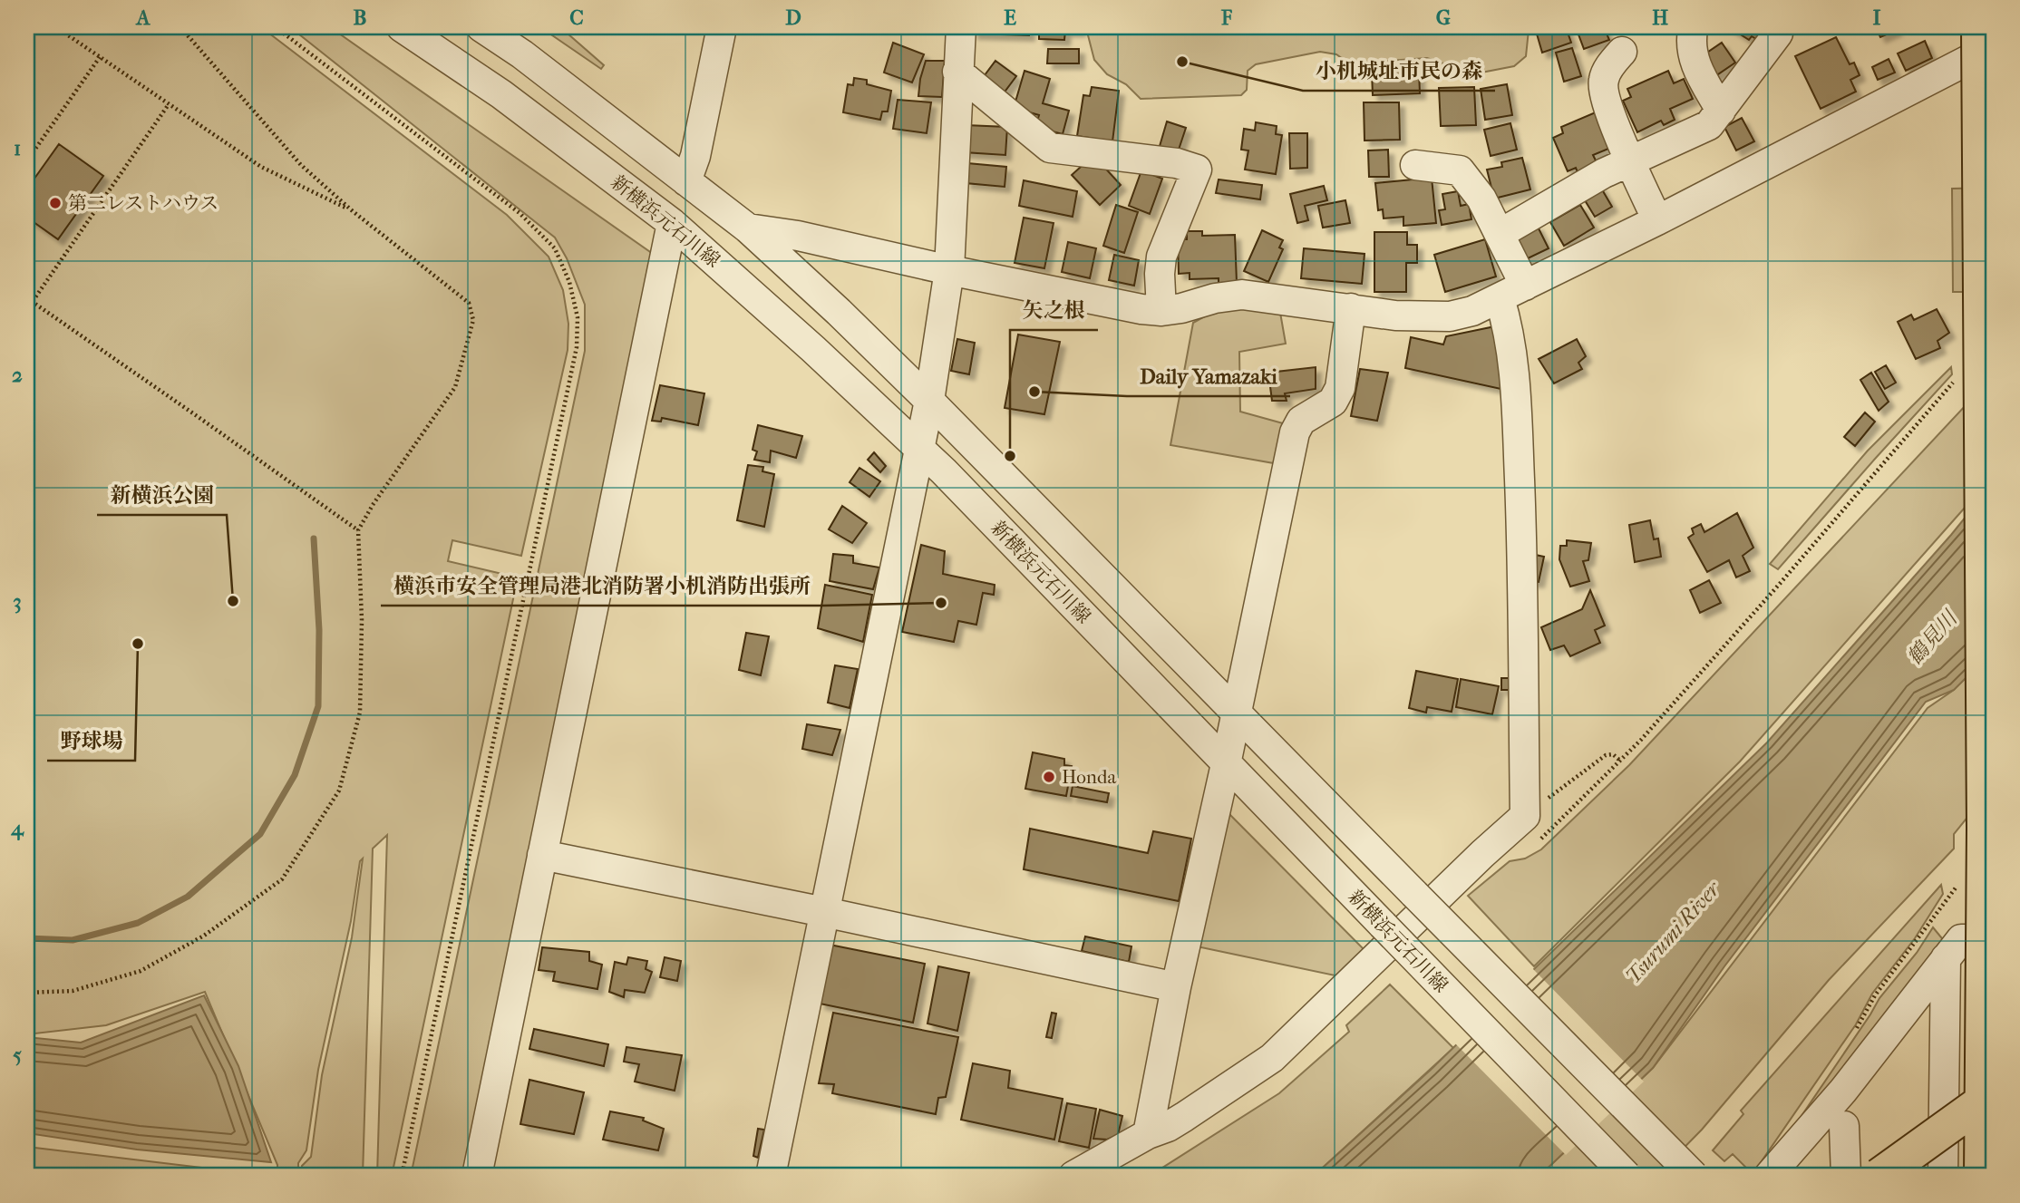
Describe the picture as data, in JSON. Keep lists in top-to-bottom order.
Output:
{
  "streets": {
    "street": ["新横浜元石川線"]
  },
  "water": ["鶴見川", "Tsurumi River"],
  "places": [
    "小机城址市民の森",
    "第二レストハウス",
    "Daily Yamazaki",
    "矢之根",
    "新横浜公園",
    "横浜市安全管理局港北消防署小机消防出張所",
    "野球場",
    "Honda"
  ],
  "grid": {
    "columns": [
      "A",
      "B",
      "C",
      "D",
      "E",
      "F",
      "G",
      "H",
      "I"
    ],
    "rows": [
      "1",
      "2",
      "3",
      "4",
      "5"
    ]
  }
}
